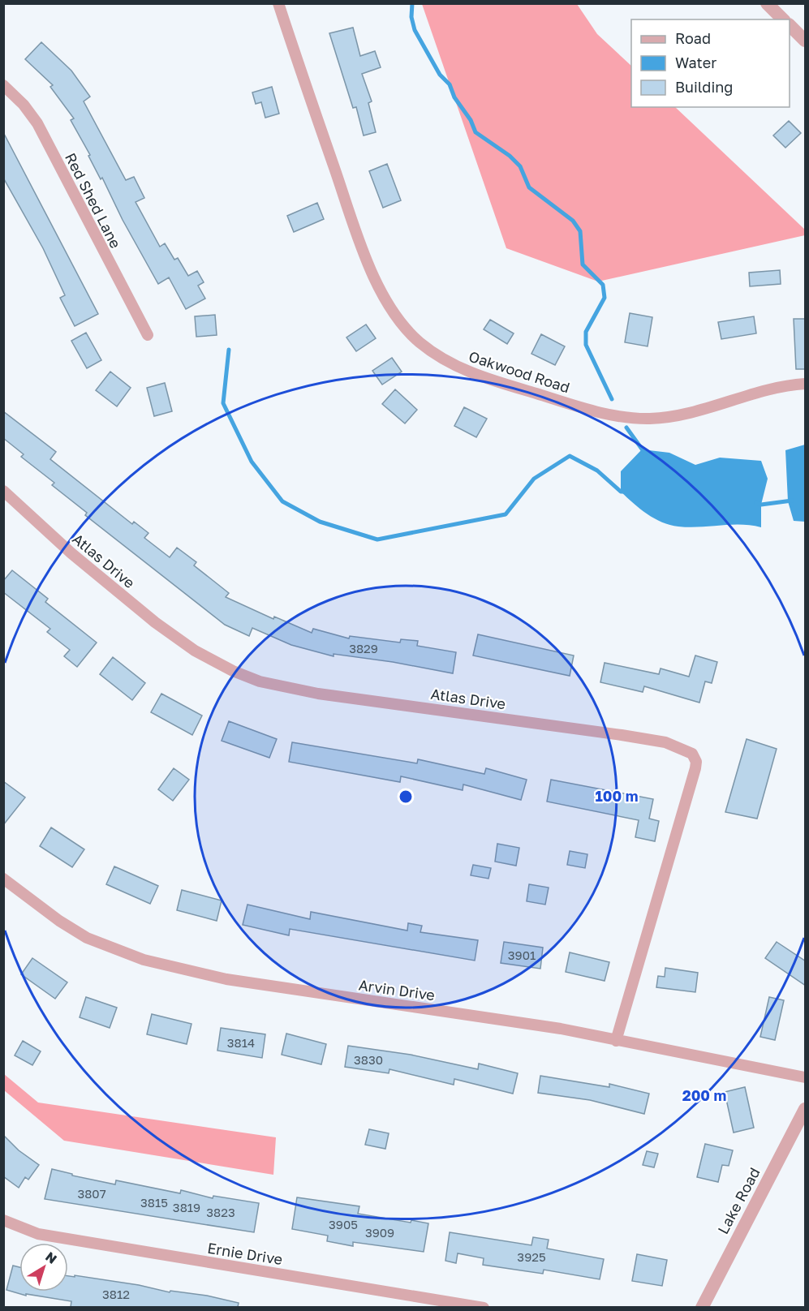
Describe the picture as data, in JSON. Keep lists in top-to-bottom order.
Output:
{
  "streets": {
    "street": [
      "Red Shed Lane",
      "Oakwood Road",
      "Atlas Drive",
      "Arvin Drive",
      "Lake Road",
      "Ernie Drive"
    ]
  },
  "crossings": [
    ["Atlas Drive", "Arvin Drive"]
  ],
  "house_numbers": [
    "3829",
    "3901",
    "3814",
    "3830",
    "3807",
    "3815",
    "3819",
    "3823",
    "3905",
    "3909",
    "3925",
    "3812"
  ],
  "legend": ["Road", "Water", "Building"],
  "north": "top right",
  "rings": ["100 m", "200 m"]
}
